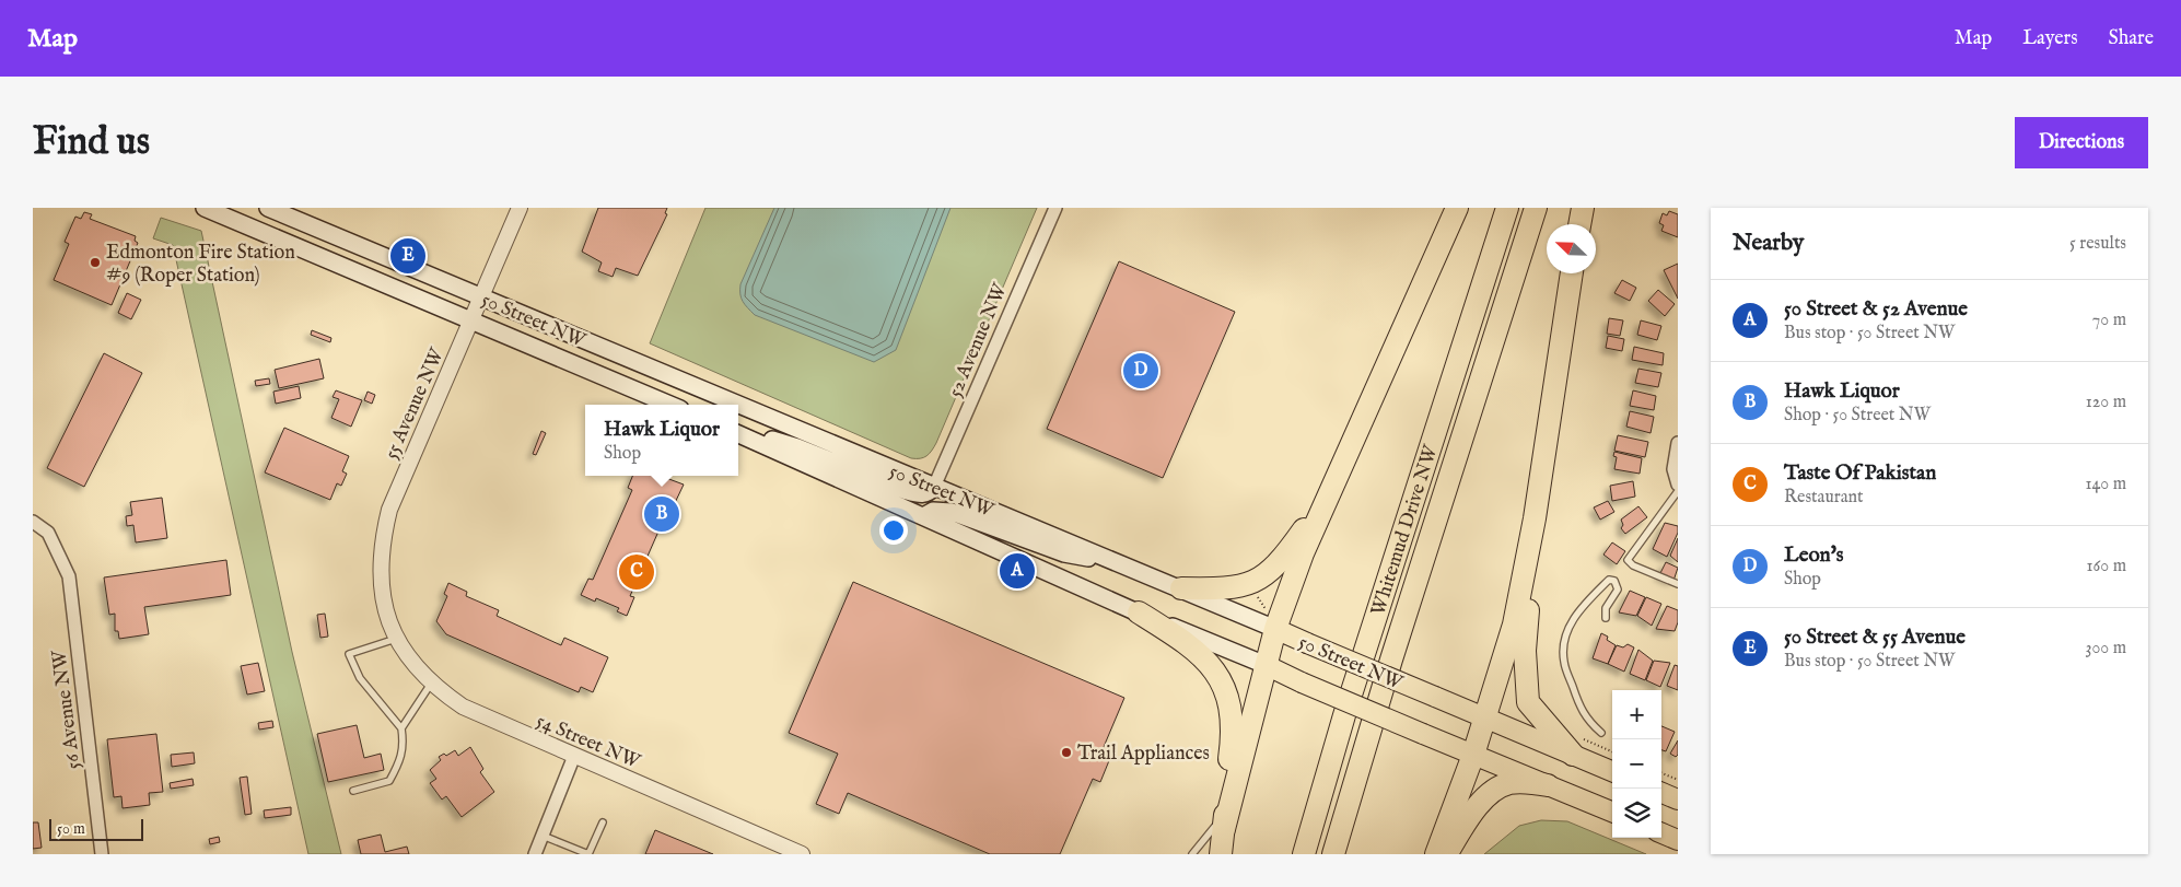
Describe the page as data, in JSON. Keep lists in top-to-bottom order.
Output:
{
  "streets": {
    "highway": ["Whitemud Drive NW"],
    "main road": ["50 Street NW"],
    "street": [
      "52 Avenue NW",
      "55 Avenue NW",
      "56 Avenue NW",
      "54 Street NW"
    ]
  },
  "crossings": [
    ["50 Street NW", "52 Avenue NW"],
    ["50 Street NW", "55 Avenue NW"],
    ["55 Avenue NW", "54 Street NW"]
  ],
  "places": ["Edmonton Fire Station #9 (Roper Station)", "Trail Appliances"],
  "scale_bar": "50 m",
  "north": "top left",
  "page": {
    "header": "Map",
    "nav": ["Map", "Layers", "Share"],
    "buttons": "Directions",
    "title": "Find us",
    "heading": ["Nearby", "5 results"],
    "pins": [
      "E",
      "D",
      "B",
      "A",
      "C"
    ],
    "list": [
      {
        "mark": "A",
        "name": "50 Street & 52 Avenue",
        "note": "Bus stop · 50 Street NW",
        "value": "70 m"
      },
      {
        "mark": "B",
        "name": "Hawk Liquor",
        "note": "Shop · 50 Street NW",
        "value": "120 m"
      },
      {
        "mark": "C",
        "name": "Taste Of Pakistan",
        "note": "Restaurant",
        "value": "140 m"
      },
      {
        "mark": "D",
        "name": "Leon's",
        "note": "Shop",
        "value": "160 m"
      },
      {
        "mark": "E",
        "name": "50 Street & 55 Avenue",
        "note": "Bus stop · 50 Street NW",
        "value": "300 m"
      }
    ],
    "popup": ["Hawk Liquor", "Shop"],
    "map_buttons": ["+", "−"],
    "scale": "50 m"
  }
}
